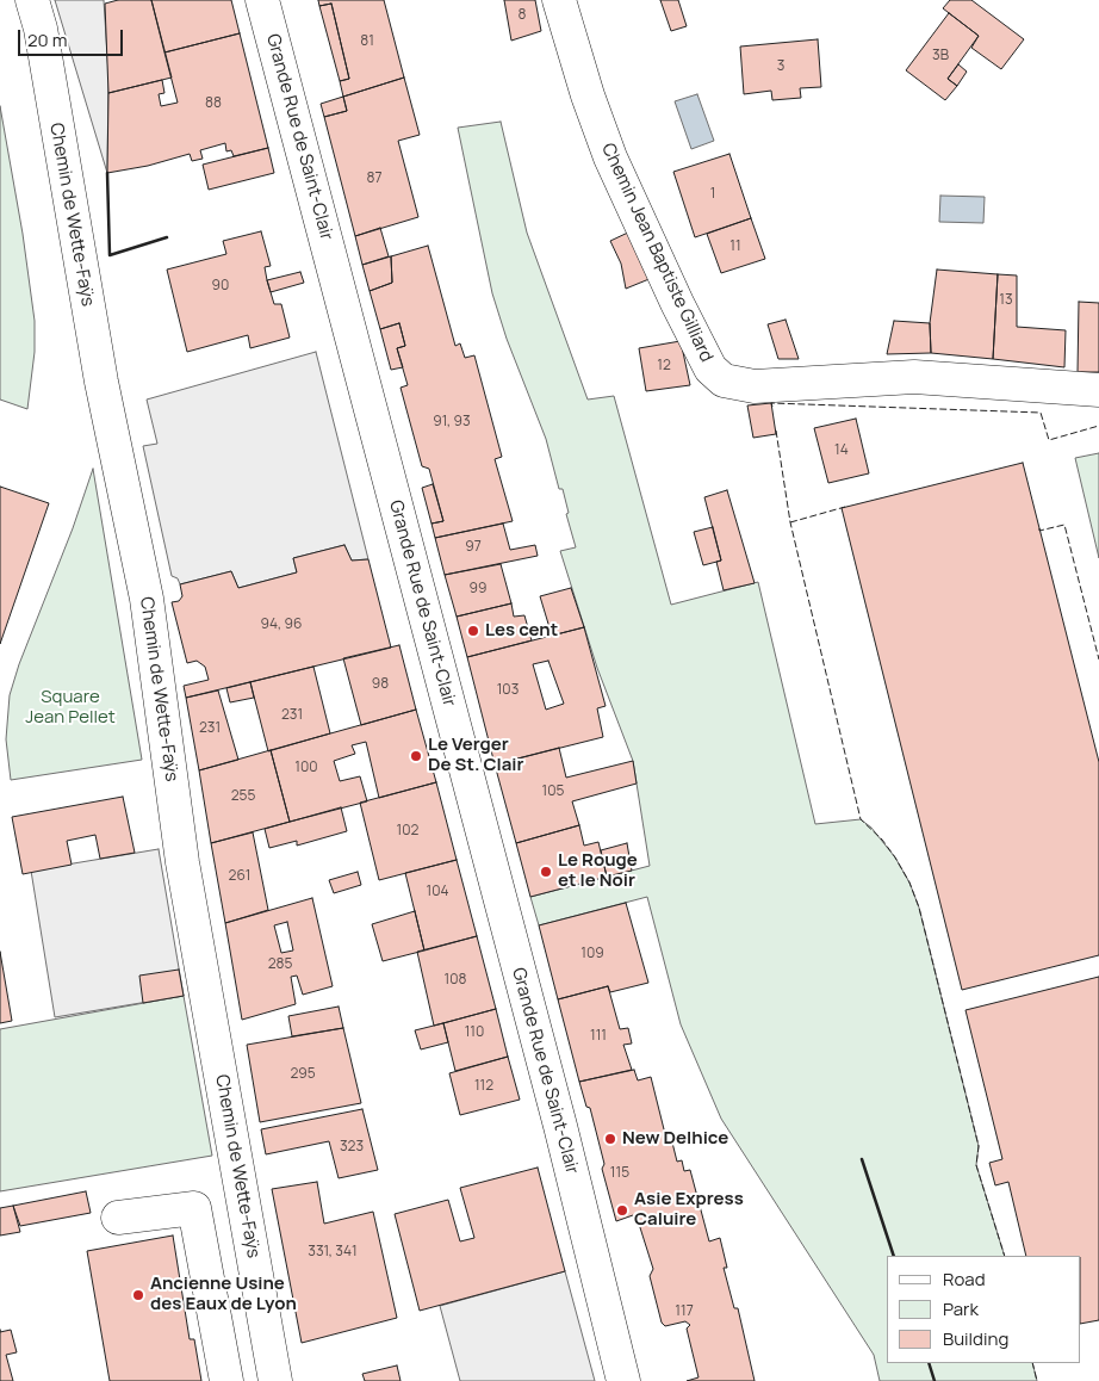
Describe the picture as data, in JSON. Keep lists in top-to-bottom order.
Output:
{
  "streets": {
    "main road": ["Grande Rue de Saint-Clair", "Chemin de Wette-Faÿs", "Chemin Jean Baptiste Gilliard"]
  },
  "parks": ["Square Jean Pellet"],
  "places": [
    "Les cent",
    "Le Verger De St. Clair",
    "Le Rouge et le Noir",
    "New Delhice",
    "Asie Express Caluire",
    "Ancienne Usine des Eaux de Lyon"
  ],
  "house_numbers": [
    "8",
    "81",
    "3B",
    "3",
    "88",
    "87",
    "1",
    "11",
    "90",
    "13",
    "12",
    "91, 93",
    "14",
    "97",
    "99",
    "94, 96",
    "98",
    "103",
    "231",
    "231",
    "100",
    "105",
    "255",
    "102",
    "261",
    "104",
    "109",
    "285",
    "108",
    "110",
    "111",
    "295",
    "112",
    "323",
    "115",
    "331, 341",
    "117"
  ],
  "legend": ["Road", "Park", "Building"],
  "scale_bar": "20 m"
}
